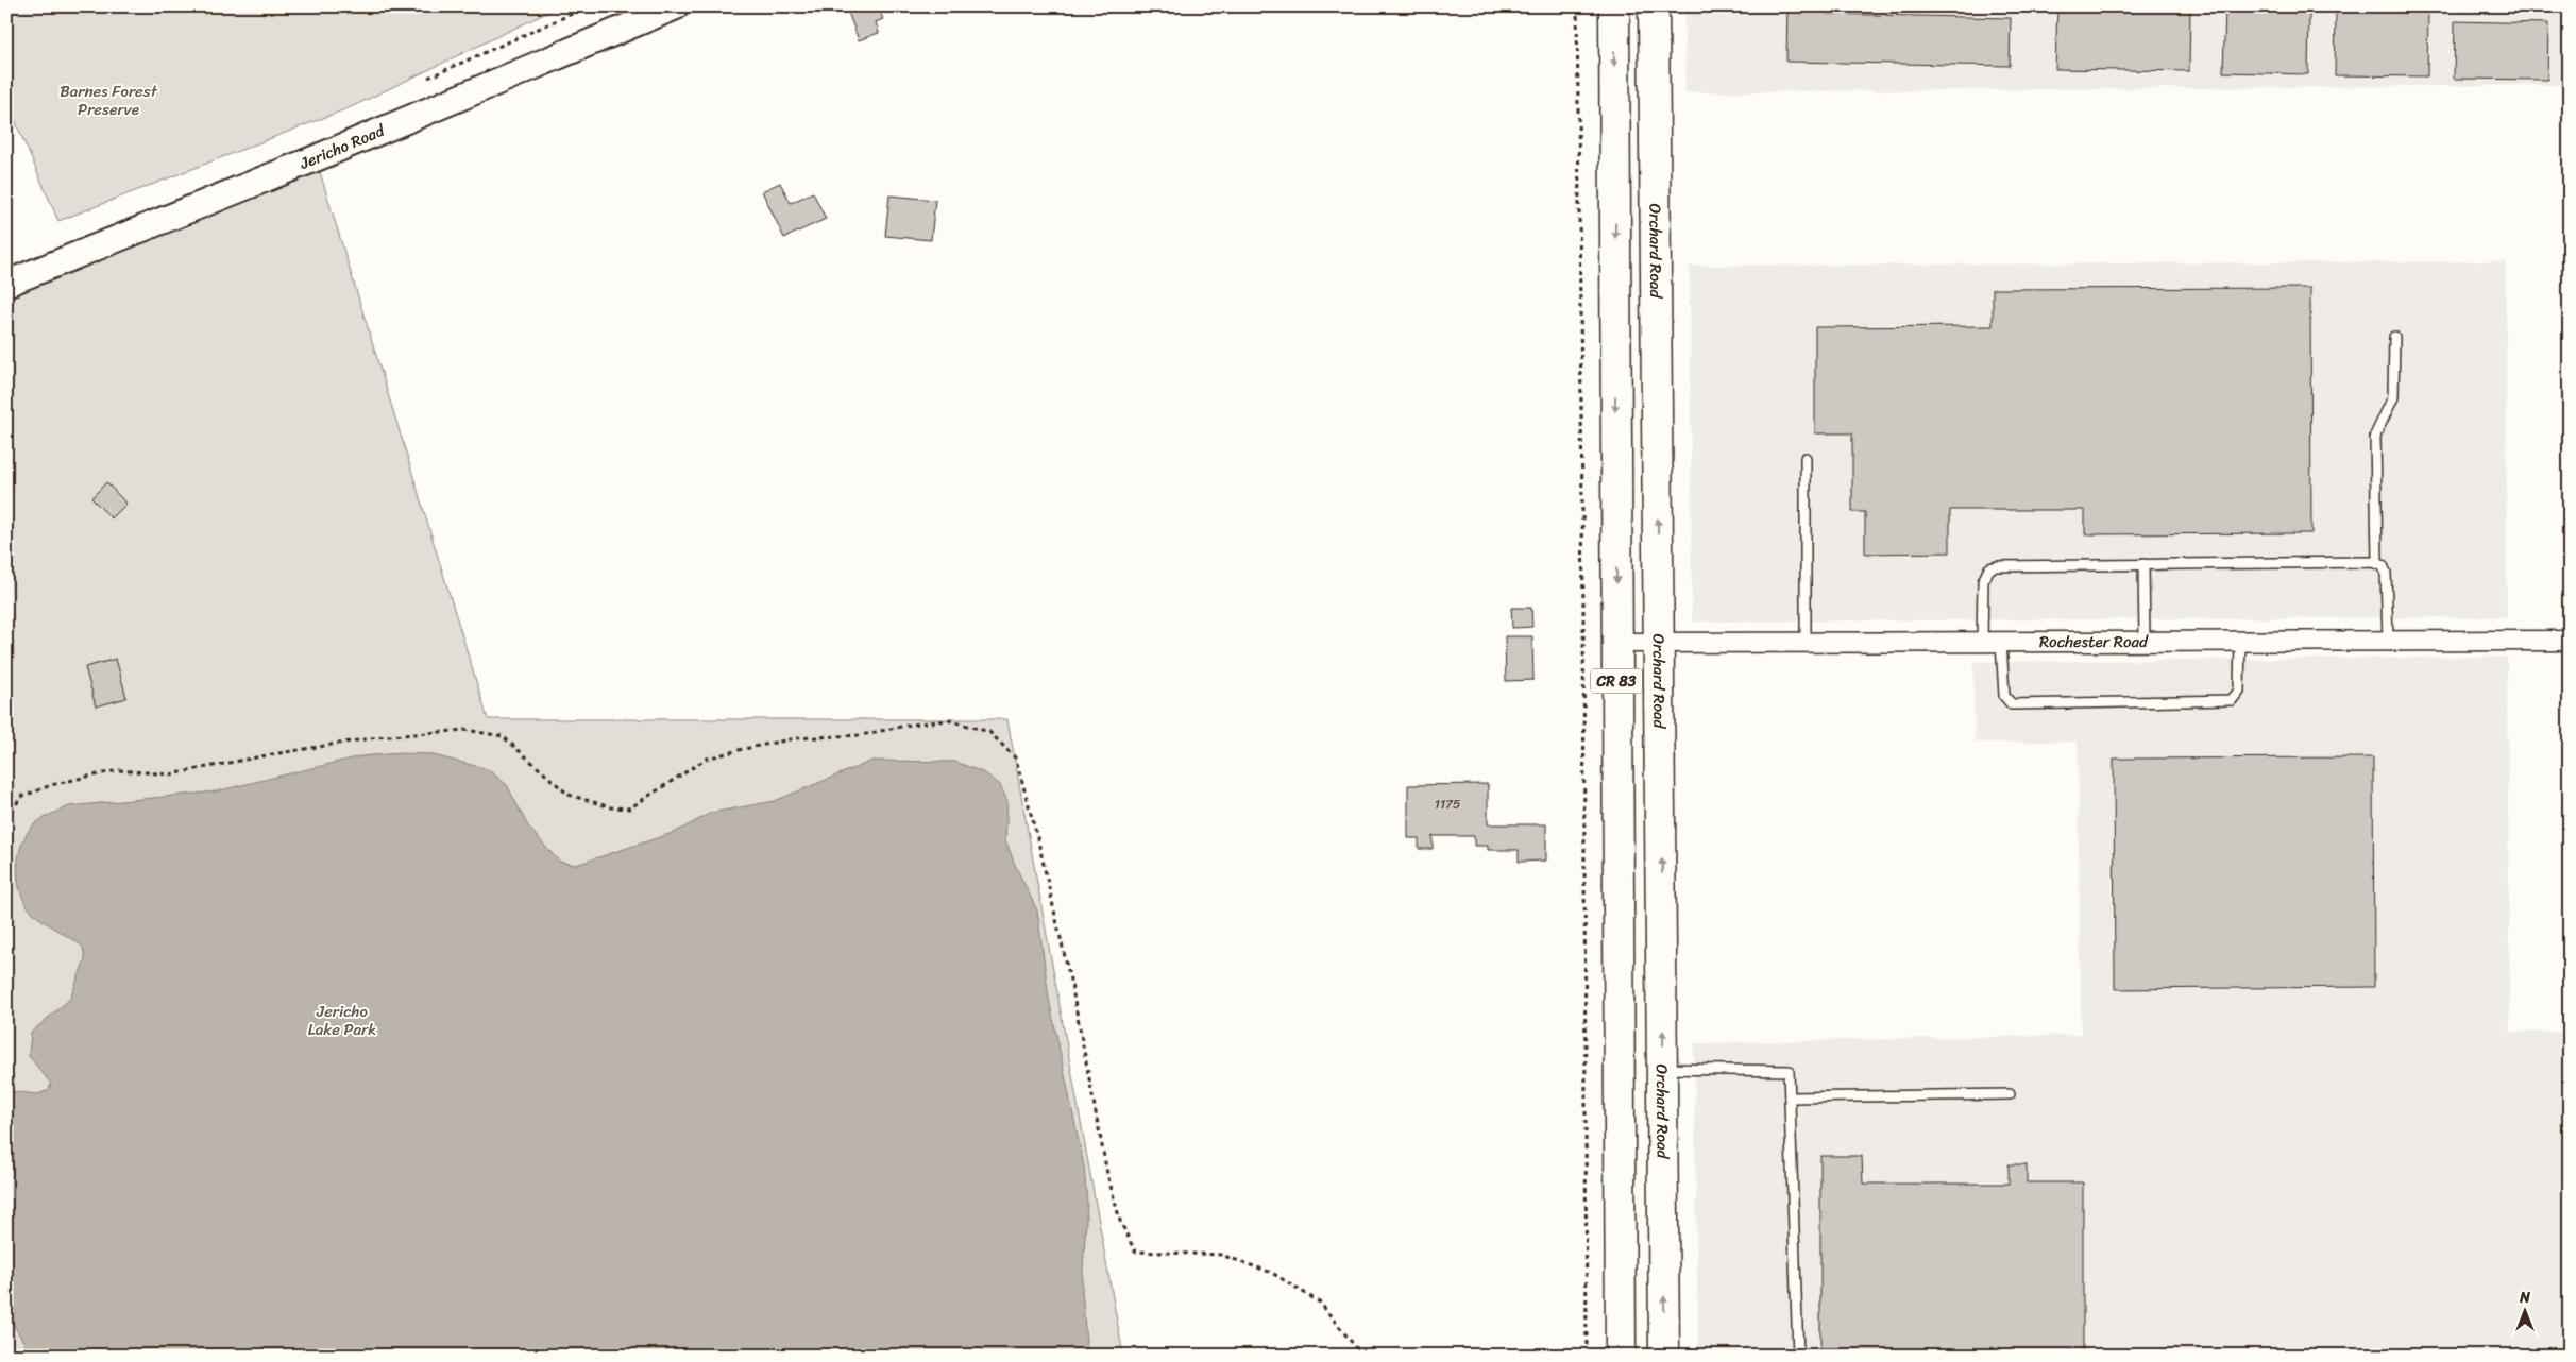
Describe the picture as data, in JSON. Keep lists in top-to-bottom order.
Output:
{
  "streets": {
    "main road": ["Jericho Road", "Orchard Road", "CR 83"],
    "street": ["Rochester Road"]
  },
  "crossings": [
    ["Orchard Road", "Rochester Road"],
    ["Rochester Road", "CR 83"]
  ],
  "parks": ["Barnes Forest Preserve", "Jericho Lake Park"],
  "house_numbers": ["1175"],
  "north": "top"
}
